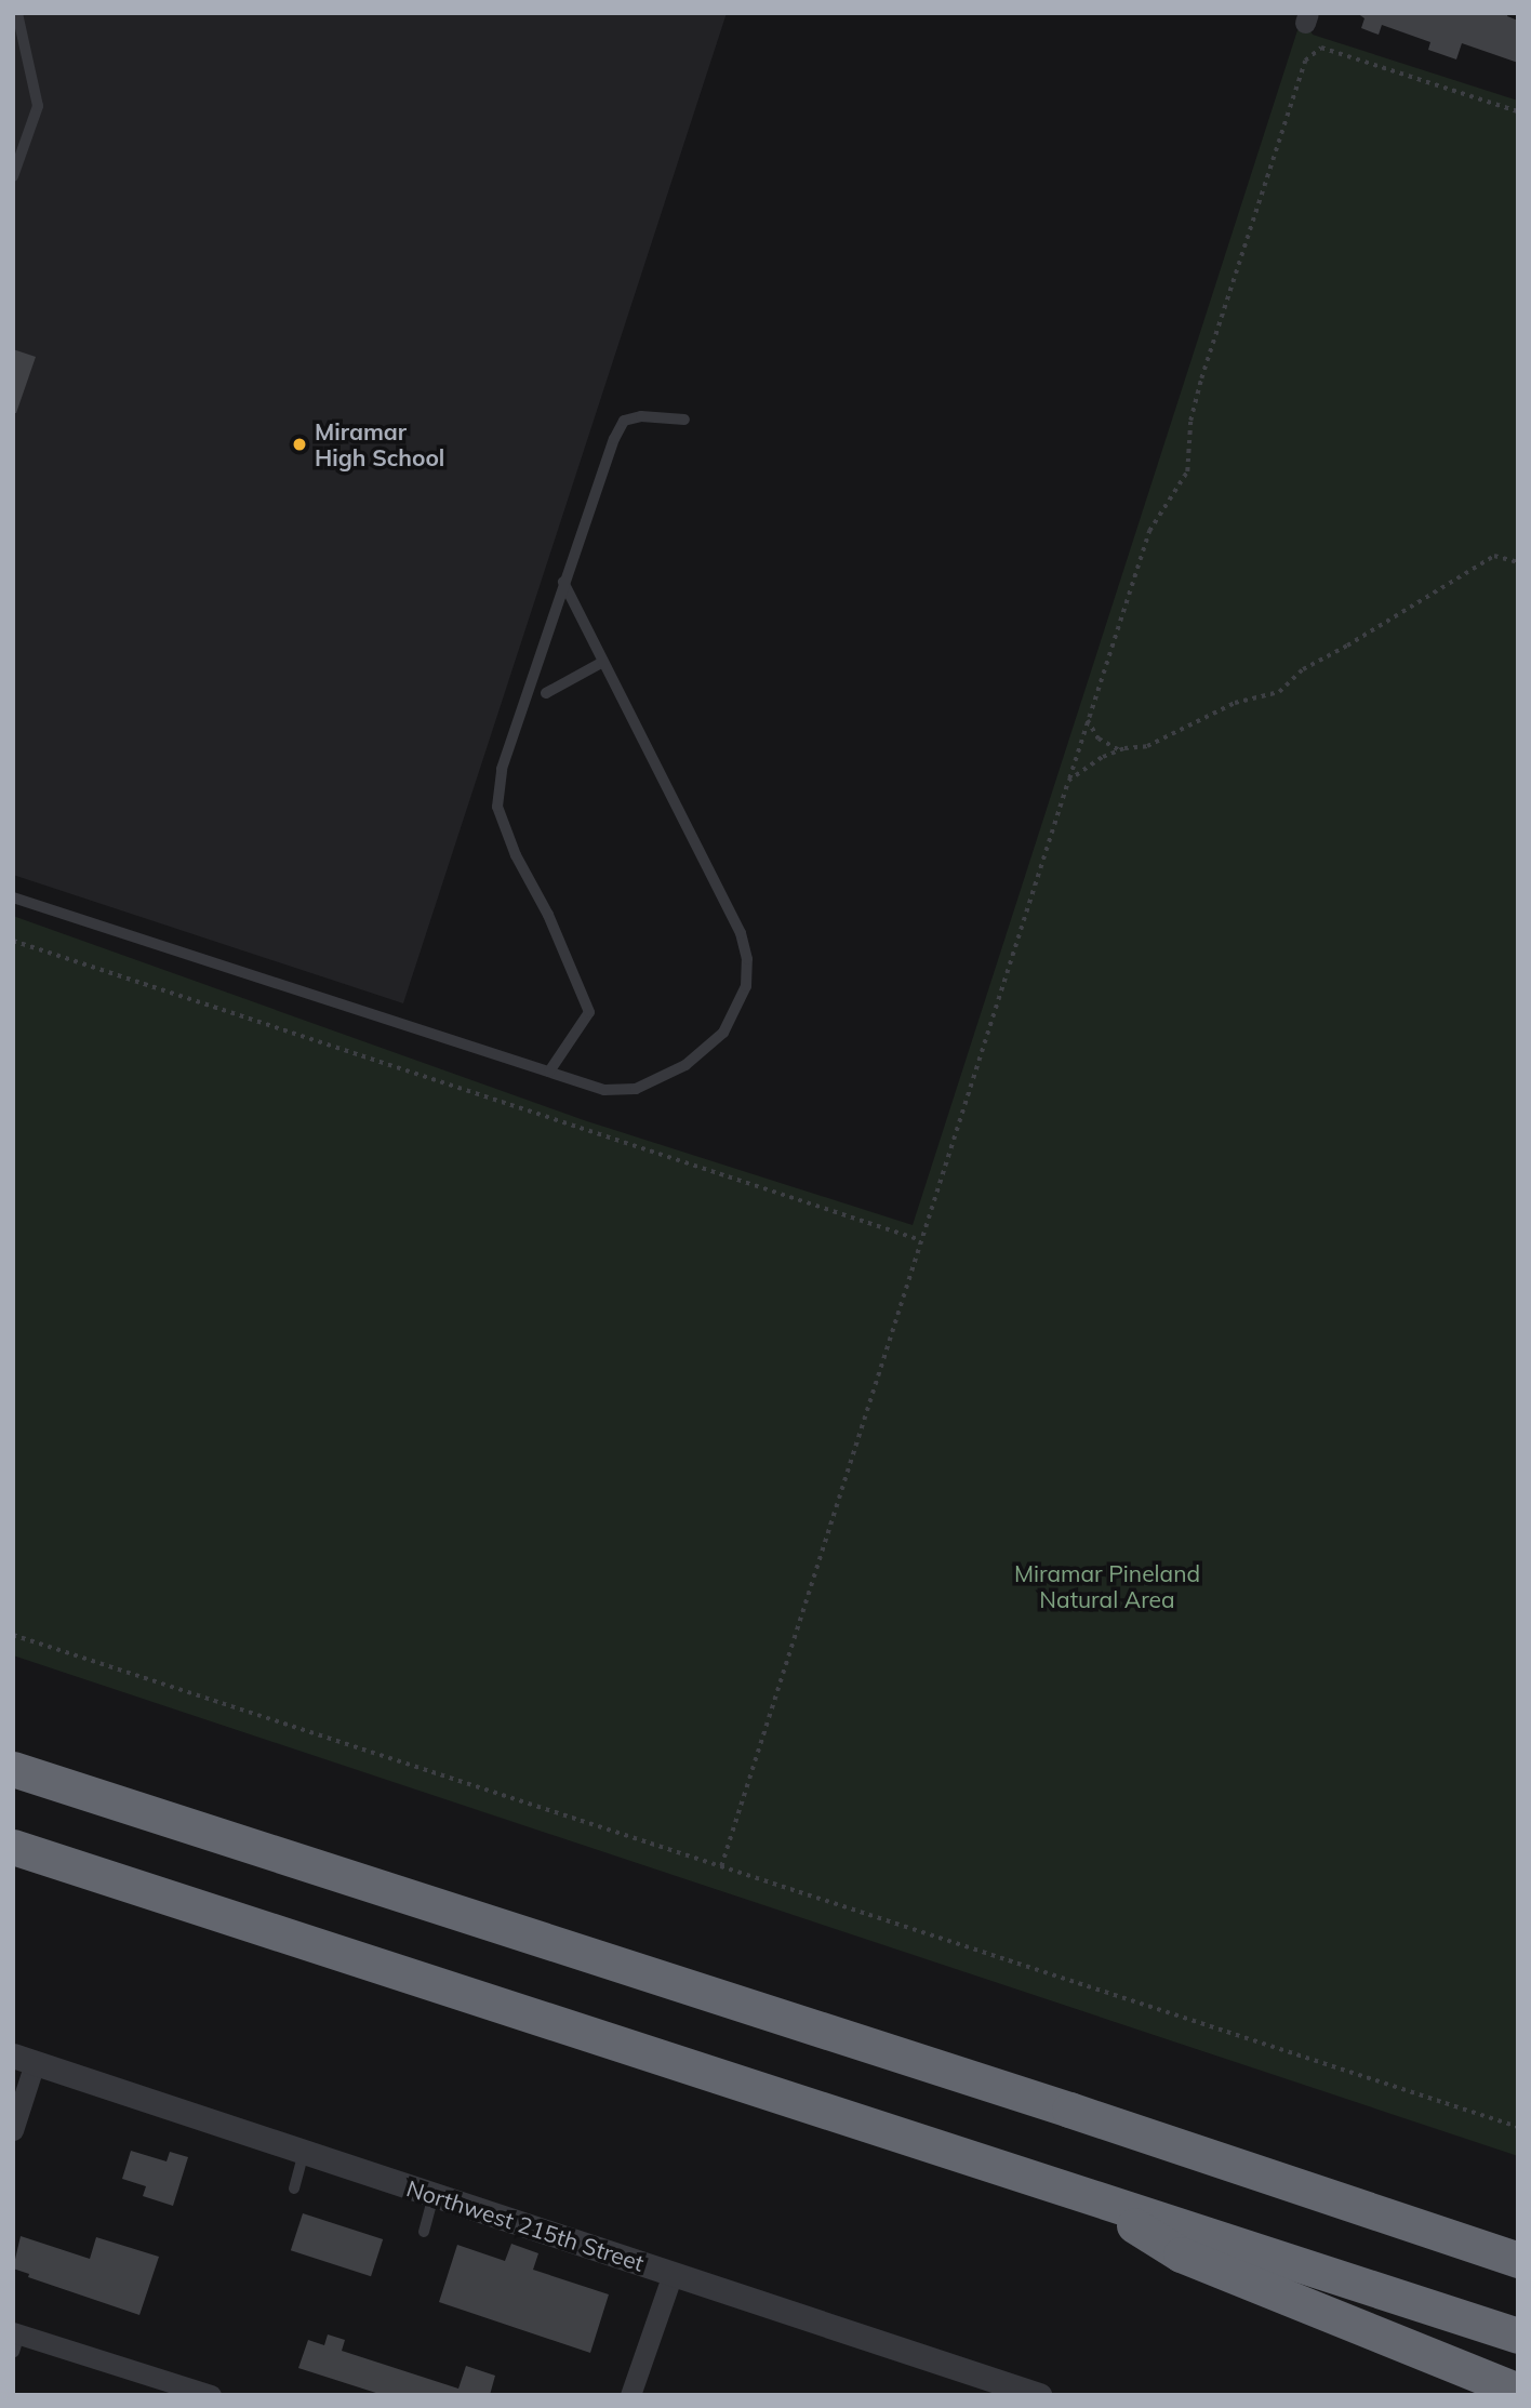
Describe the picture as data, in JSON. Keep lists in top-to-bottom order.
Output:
{
  "streets": {
    "street": ["Northwest 215th Street"]
  },
  "parks": ["Miramar Pineland Natural Area"],
  "places": ["Miramar High School"]
}
